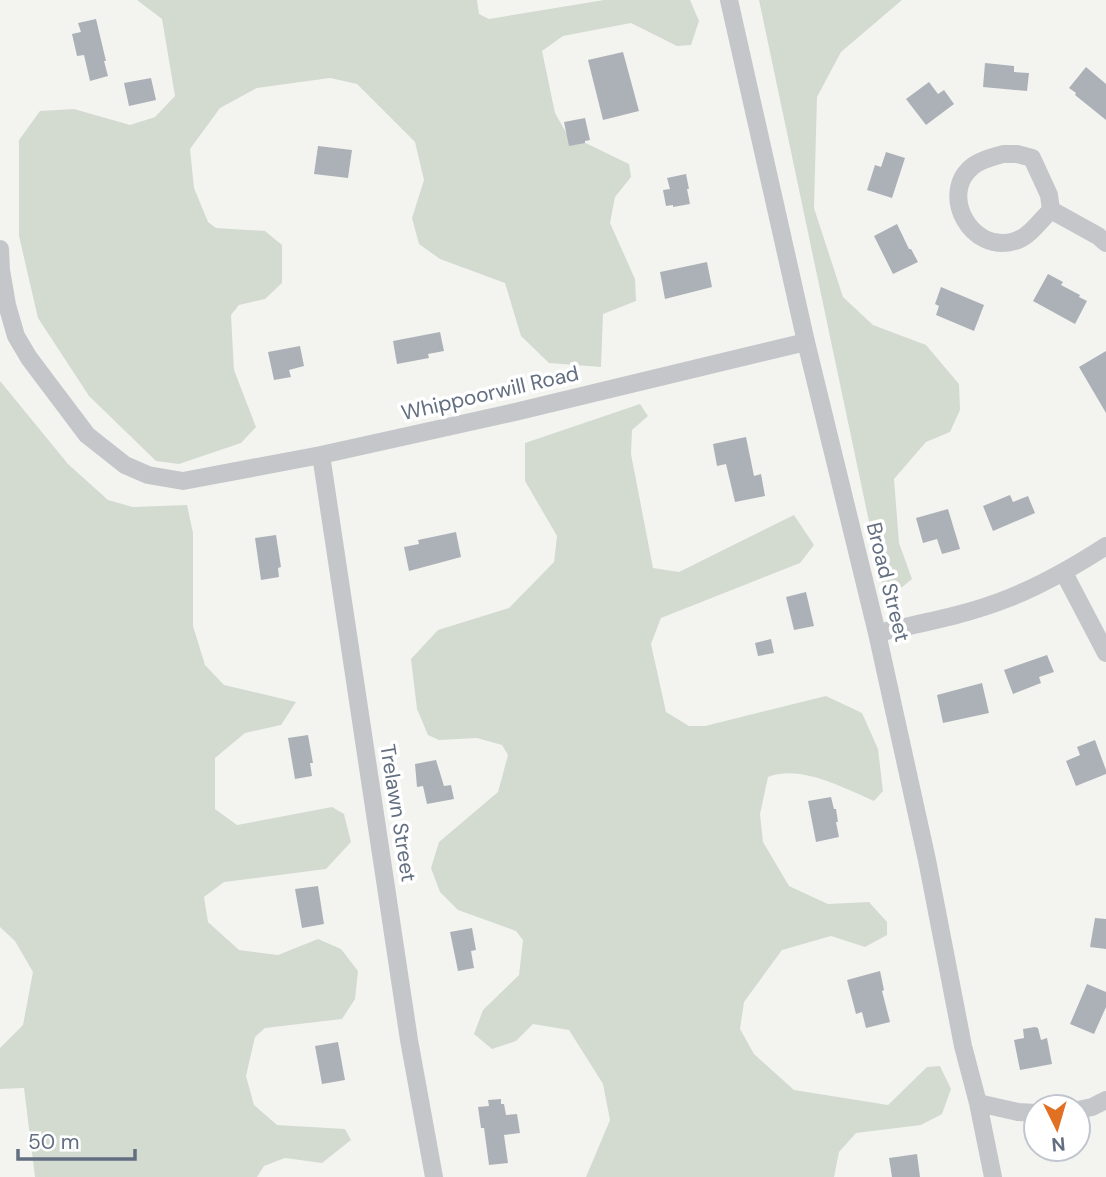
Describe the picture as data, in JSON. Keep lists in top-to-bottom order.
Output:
{
  "streets": {
    "street": ["Whippoorwill Road", "Broad Street", "Trelawn Street"]
  },
  "crossings": [
    ["Whippoorwill Road", "Broad Street"],
    ["Whippoorwill Road", "Trelawn Street"]
  ],
  "scale_bar": "50 m",
  "north": "bottom"
}
